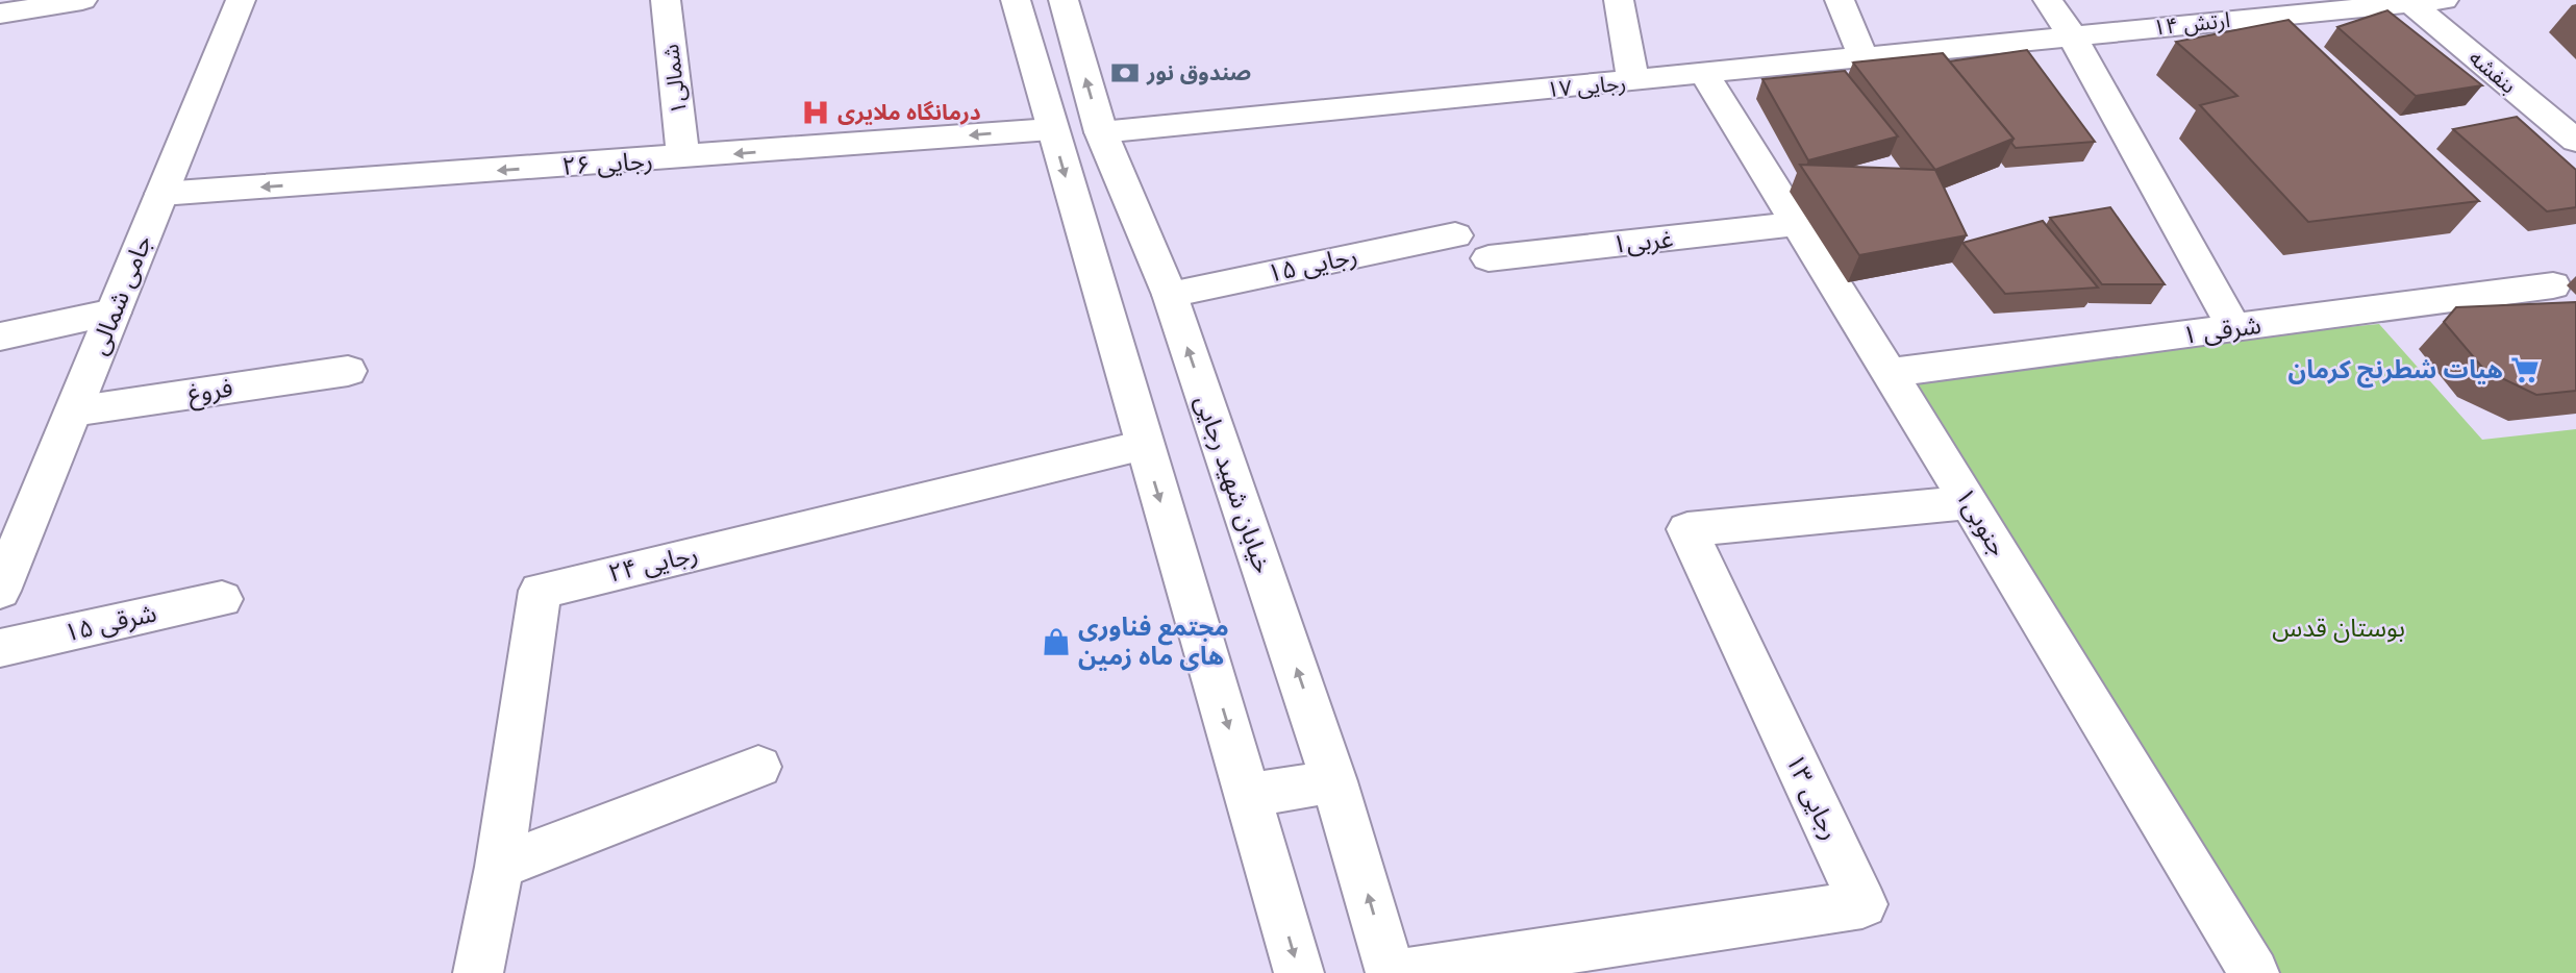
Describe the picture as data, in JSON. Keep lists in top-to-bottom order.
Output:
{
  "streets": {
    "street": [
      "ارتش ۱۴",
      "بنفشه",
      "شمالی۱",
      "رجایی ۱۷",
      "رجایی ۲۶",
      "غربی۱",
      "رجایی ۱۵",
      "جامی شمالی",
      "شرقی ۱",
      "فروغ",
      "خیابان شهید رجایی",
      "جنوبی۱",
      "رجایی ۲۴",
      "شرقی ۱۵",
      "رجایی ۱۳"
    ]
  },
  "crossings": [
    ["ارتش ۱۴", "بنفشه"],
    ["ارتش ۱۴", "رجایی ۱۷"],
    ["شمالی۱", "رجایی ۲۶"],
    ["رجایی ۱۷", "خیابان شهید رجایی"],
    ["رجایی ۱۷", "جنوبی۱"],
    ["رجایی ۲۶", "جامی شمالی"],
    ["غربی۱", "جنوبی۱"],
    ["رجایی ۱۵", "خیابان شهید رجایی"],
    ["جامی شمالی", "فروغ"],
    ["شرقی ۱", "جنوبی۱"],
    ["جنوبی۱", "رجایی ۱۳"]
  ],
  "one_way": ["رجایی ۲۶"],
  "parks": ["بوستان قدس"],
  "places": {
    "bank": ["صندوق نور"],
    "hospital": ["درمانگاه ملایری"],
    "supermarket": ["هیات شطرنج کرمان"],
    "shop": ["مجتمع فناوری های ماه زمین"]
  }
}
